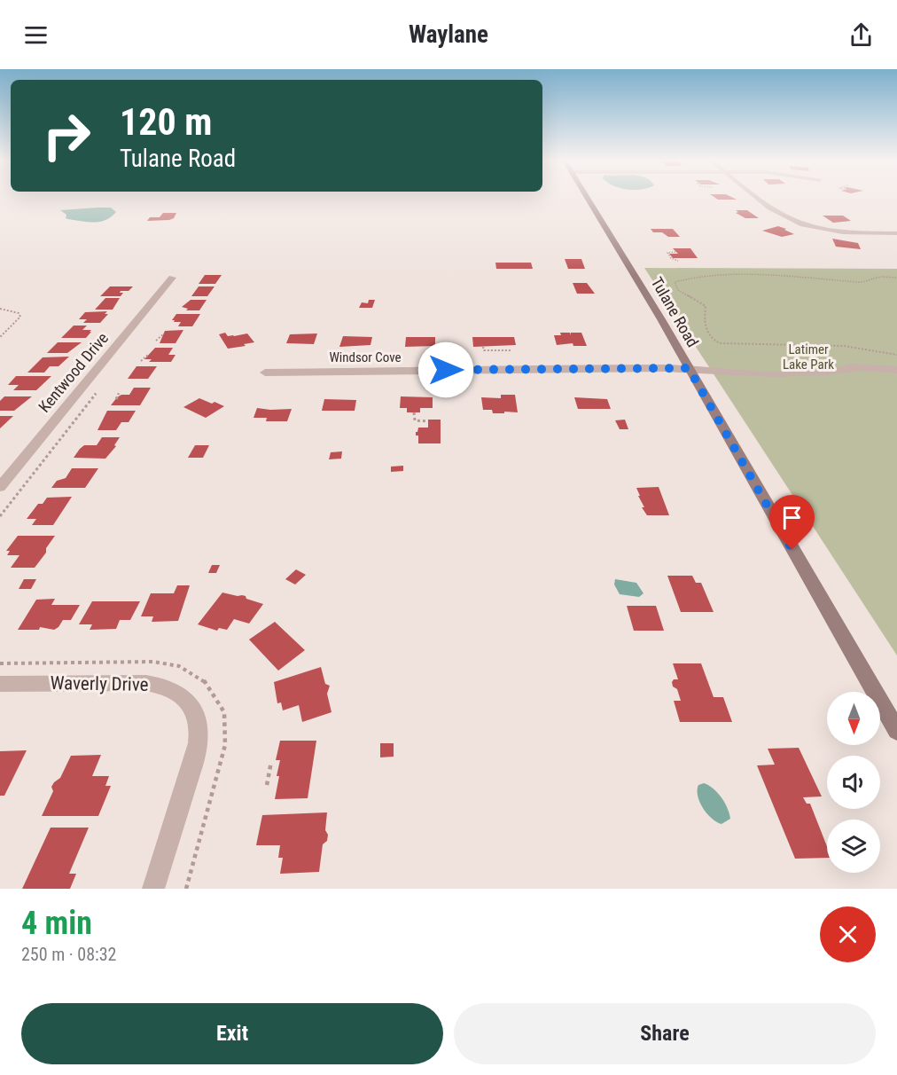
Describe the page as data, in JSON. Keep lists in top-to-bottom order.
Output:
{
  "streets": {
    "street": [
      "Tulane Road",
      "Windsor Cove",
      "Kentwood Drive",
      "Waverly Drive"
    ]
  },
  "crossings": [
    ["Tulane Road", "Windsor Cove"]
  ],
  "parks": ["Latimer Lake Park"],
  "north": "bottom",
  "page": {
    "header": "Waylane",
    "turn": ["120 m", "Tulane Road"],
    "heading": ["4 min", "250 m · 08:32"],
    "buttons": ["Exit", "Share"]
  }
}
